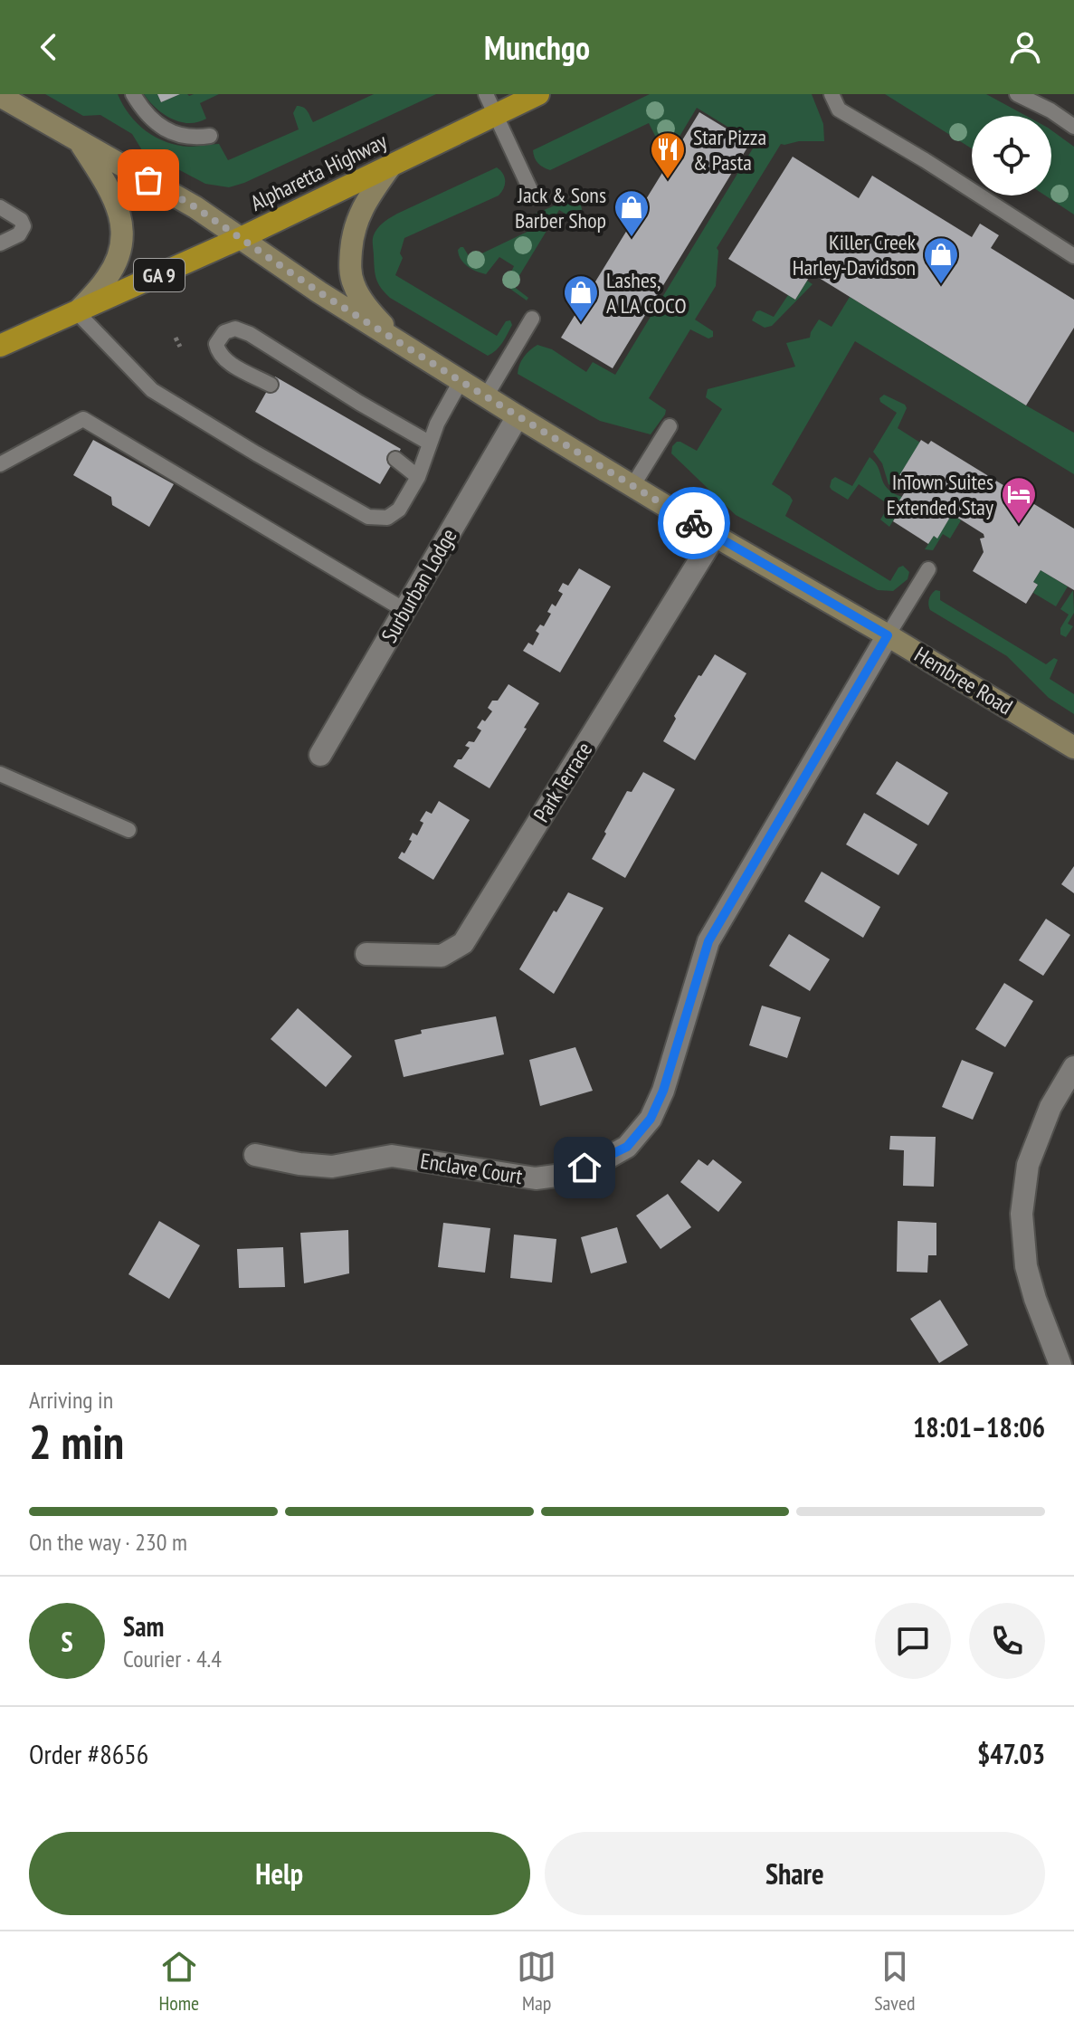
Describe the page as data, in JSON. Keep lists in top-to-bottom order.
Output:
{
  "streets": {
    "highway": ["Alpharetta Highway", "GA 9"],
    "street": [
      "Surburban Lodge",
      "Hembree Road",
      "Park Terrace",
      "Enclave Court"
    ]
  },
  "crossings": [
    ["Alpharetta Highway", "Hembree Road"],
    ["Surburban Lodge", "Hembree Road"],
    ["Hembree Road", "Park Terrace"],
    ["Hembree Road", "Enclave Court"]
  ],
  "places": {
    "restaurant": ["Star Pizza & Pasta"],
    "shop": ["Jack & Sons Barber Shop", "Killer Creek Harley-Davidson", "Lashes, A LA COCO"],
    "hotel": ["InTown Suites Extended Stay"]
  },
  "page": {
    "header": "Munchgo",
    "heading": ["2 min", "Arriving in", "18:01–18:06"],
    "panel": [
      "Sam",
      "Courier · 4.4",
      "Order #8656",
      "$47.03"
    ],
    "bar": "On the way · 230 m",
    "round": "S",
    "buttons": ["Help", "Share"],
    "tabs": ["Home", "Map", "Saved"]
  }
}
